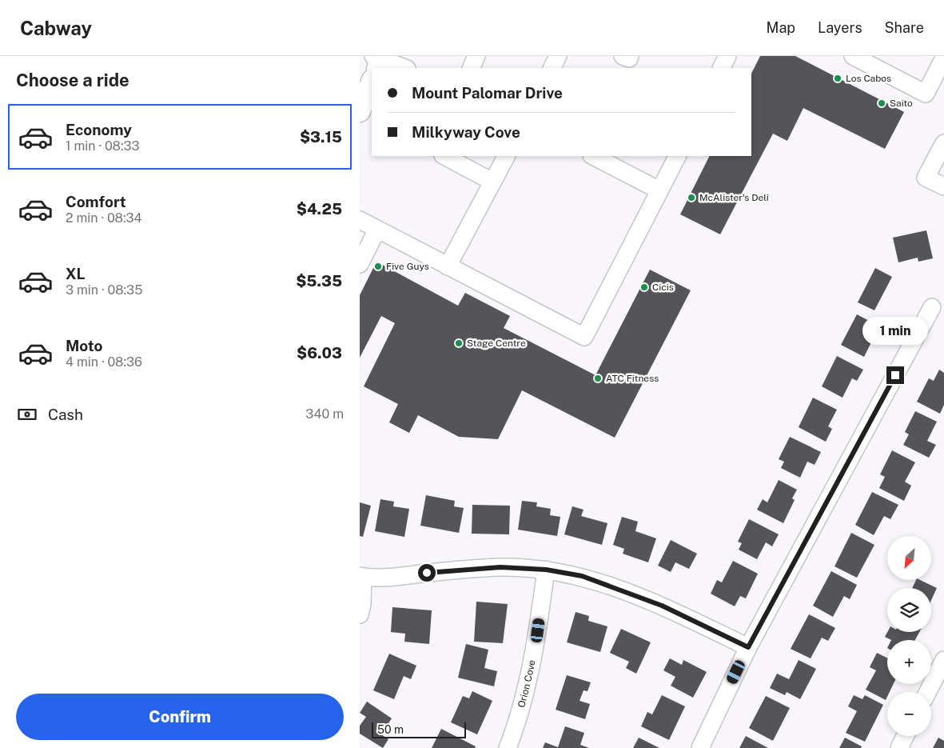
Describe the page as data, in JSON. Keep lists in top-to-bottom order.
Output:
{
  "streets": {
    "street": ["Orion Cove"]
  },
  "places": [
    "Los Cabos",
    "Saito",
    "McAlister's Deli",
    "Five Guys",
    "Cicis",
    "Stage Centre",
    "ATC Fitness"
  ],
  "scale_bar": "50 m",
  "north": "bottom left",
  "page": {
    "header": "Cabway",
    "nav": ["Map", "Layers", "Share"],
    "heading": "Choose a ride",
    "banner": ["Mount Palomar Drive", "Milkyway Cove"],
    "list": [
      {
        "name": "Economy",
        "note": "1 min · 08:33",
        "value": "$3.15"
      },
      {
        "name": "Comfort",
        "note": "2 min · 08:34",
        "value": "$4.25"
      },
      {
        "name": "XL",
        "note": "3 min · 08:35",
        "value": "$5.35"
      },
      {
        "name": "Moto",
        "note": "4 min · 08:36",
        "value": "$6.03"
      }
    ],
    "bubble": "1 min",
    "pay": ["Cash", "340 m"],
    "map_buttons": ["+", "−"],
    "buttons": "Confirm",
    "scale": "50 m"
  }
}
